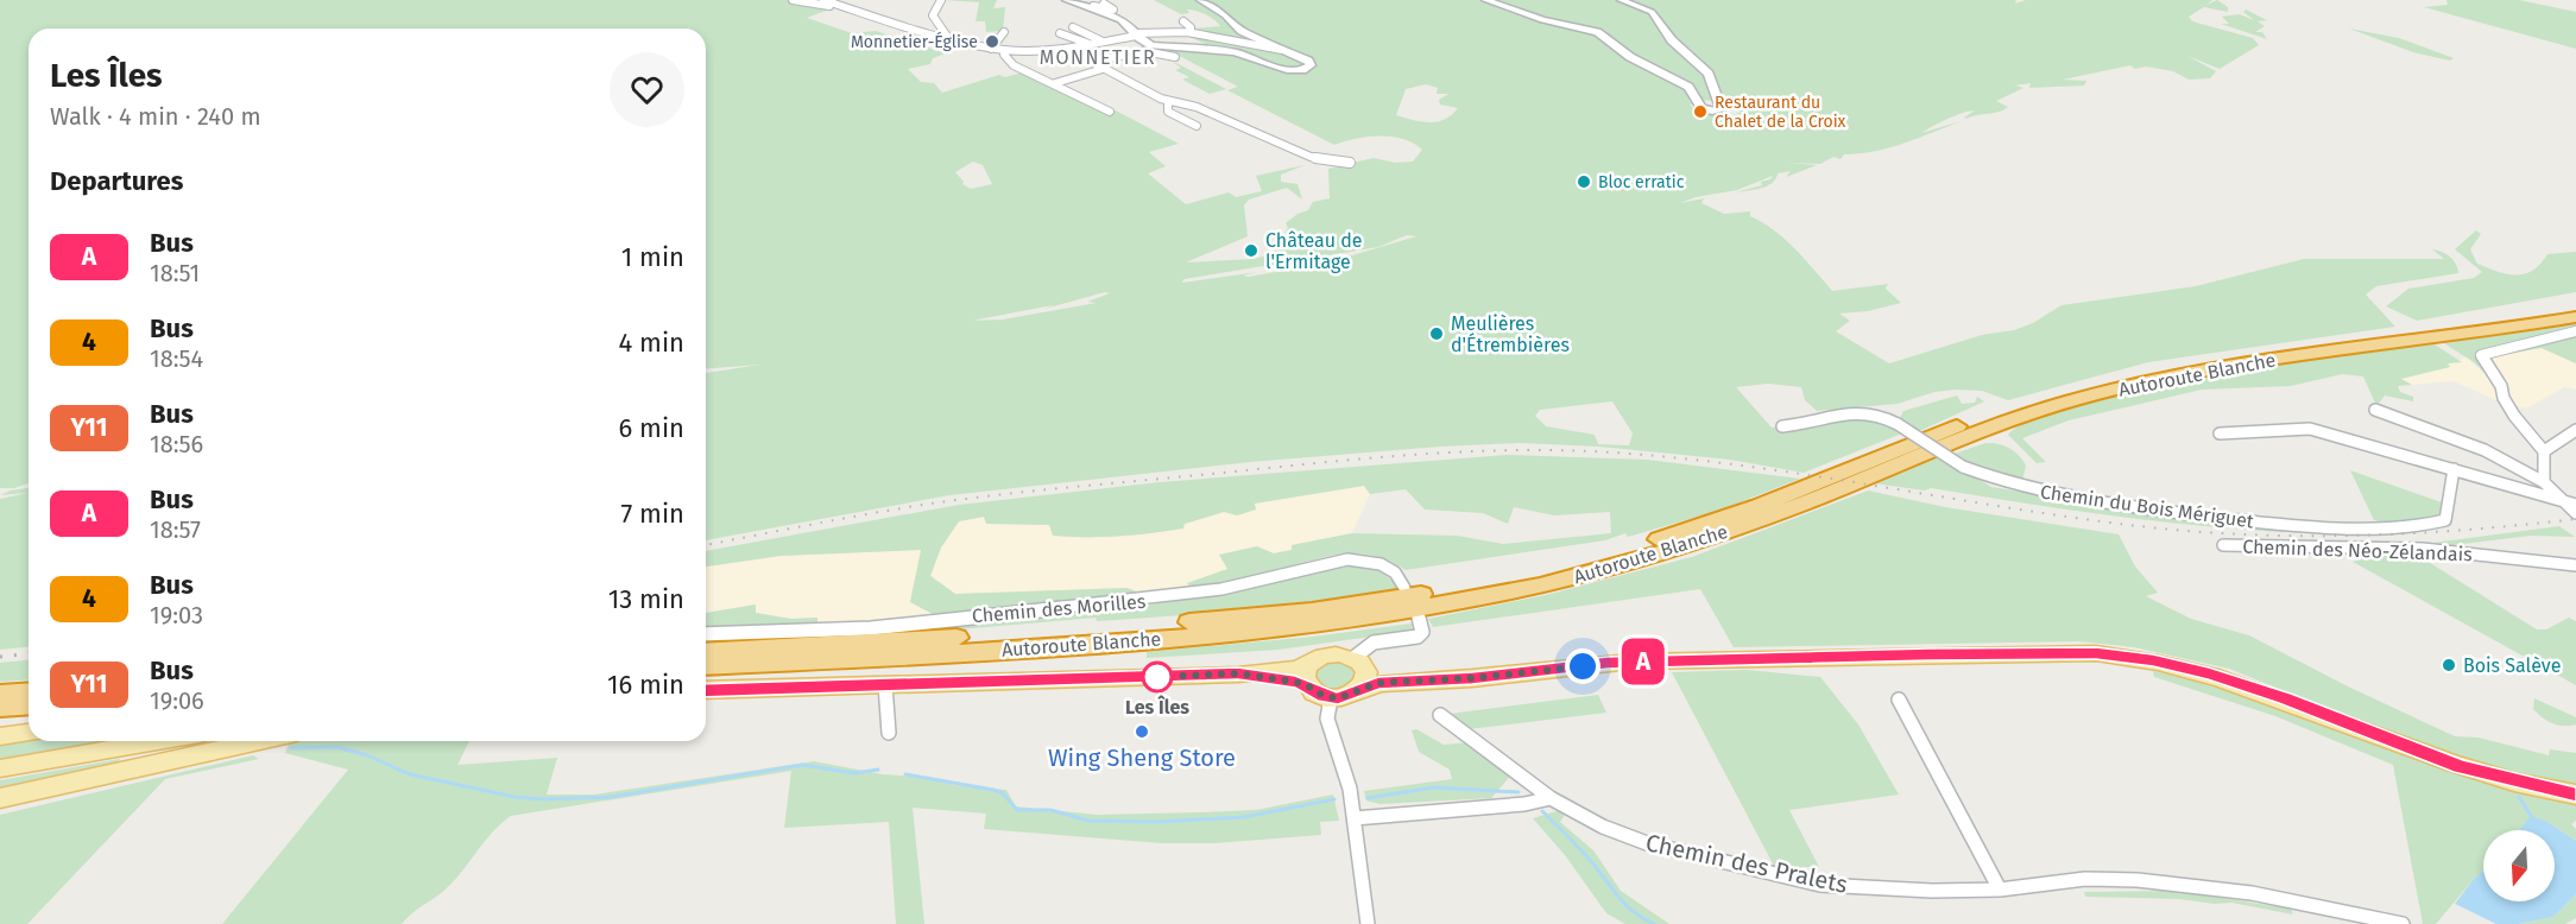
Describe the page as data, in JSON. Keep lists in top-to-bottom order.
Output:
{
  "streets": {
    "highway": ["Autoroute Blanche"],
    "street": [
      "Chemin du Bois Mériguet",
      "Chemin des Néo-Zélandais",
      "Chemin des Morilles",
      "Chemin des Pralets"
    ]
  },
  "districts": ["MONNETIER"],
  "places": [
    "Monnetier-Église",
    "Restaurant du Chalet de la Croix",
    "Bloc erratic",
    "Château de l'Ermitage",
    "Meulières d'Étrembières",
    "Bois Salève",
    "Les Îles",
    "Wing Sheng Store"
  ],
  "lines": ["bus line A"],
  "north": "bottom",
  "page": {
    "on_map": "A",
    "heading": [
      ["Les Îles", "Walk · 4 min · 240 m"],
      "Departures"
    ],
    "list": [
      {
        "mark": "A",
        "name": "Bus",
        "note": "18:51",
        "value": "1 min"
      },
      {
        "mark": "4",
        "name": "Bus",
        "note": "18:54",
        "value": "4 min"
      },
      {
        "mark": "Y11",
        "name": "Bus",
        "note": "18:56",
        "value": "6 min"
      },
      {
        "mark": "A",
        "name": "Bus",
        "note": "18:57",
        "value": "7 min"
      },
      {
        "mark": "4",
        "name": "Bus",
        "note": "19:03",
        "value": "13 min"
      },
      {
        "mark": "Y11",
        "name": "Bus",
        "note": "19:06",
        "value": "16 min"
      }
    ]
  }
}
